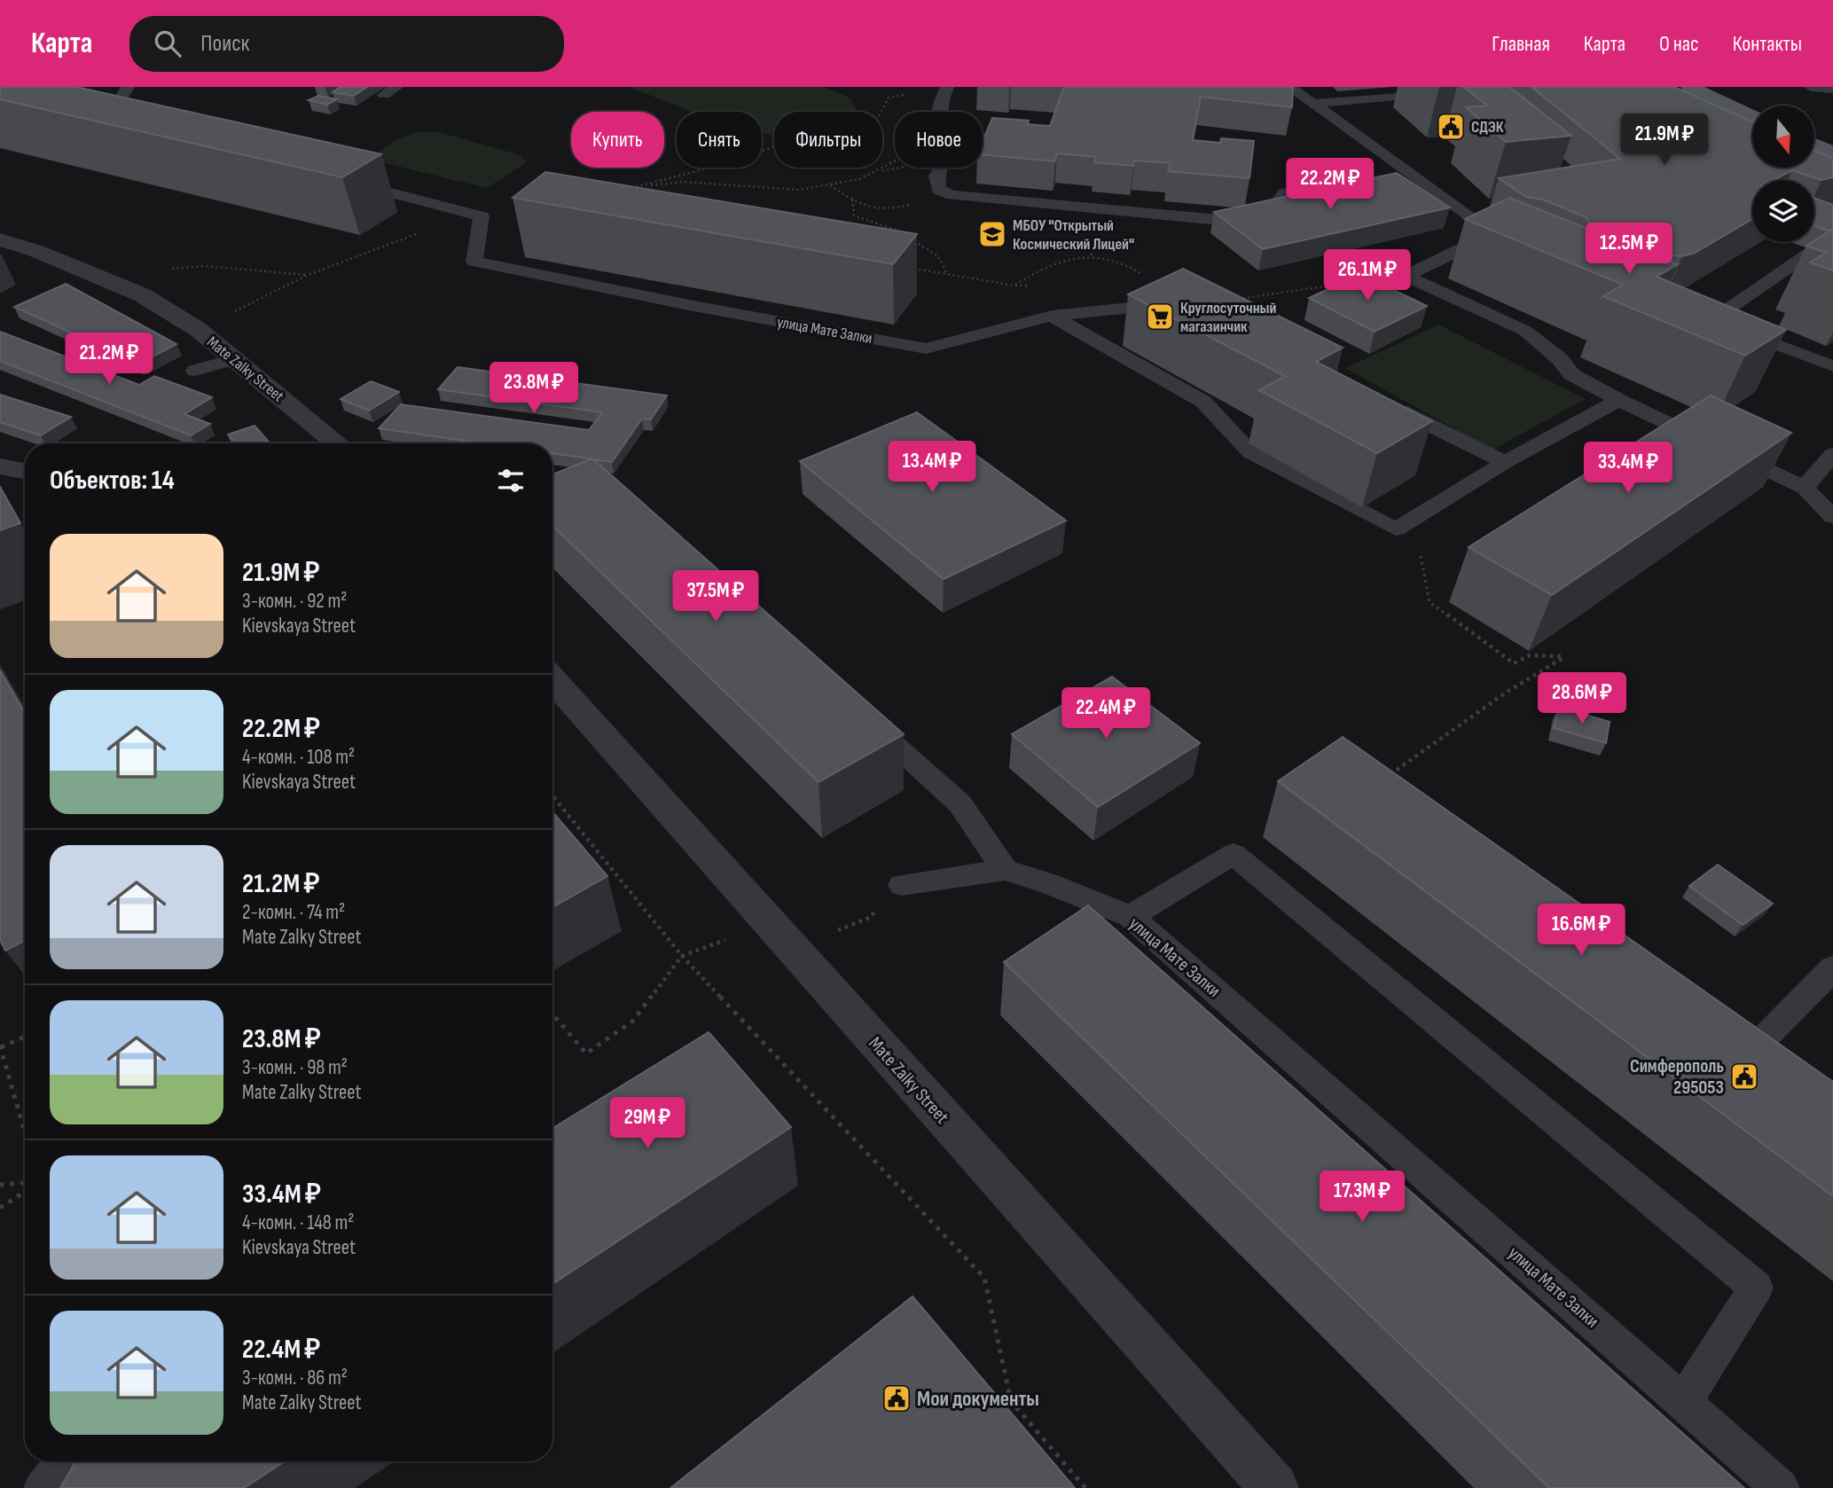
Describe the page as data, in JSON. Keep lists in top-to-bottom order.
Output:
{
  "streets": {
    "street": ["Mate Zalky Street"],
    "lane": ["улица Мате Залки"]
  },
  "places": {
    "public building": ["СДЭК", "Симферополь 295053", "Мои документы"],
    "school or university": ["МБОУ \"Открытый Космический Лицей\""],
    "supermarket": ["Круглосуточный магазинчик"]
  },
  "north": "bottom",
  "page": {
    "header": "Карта",
    "search": "Поиск",
    "nav": [
      "Главная",
      "Карта",
      "О нас",
      "Контакты"
    ],
    "chip": [
      "Купить",
      "Снять",
      "Фильтры",
      "Новое"
    ],
    "price": [
      "21.9M ₽",
      "22.2M ₽",
      "12.5M ₽",
      "26.1M ₽",
      "21.2M ₽",
      "23.8M ₽",
      "13.4M ₽",
      "33.4M ₽",
      "37.5M ₽",
      "28.6M ₽",
      "22.4M ₽",
      "16.6M ₽",
      "29M ₽",
      "17.3M ₽"
    ],
    "heading": "Объектов: 14",
    "list": [
      {
        "name": "21.9M ₽",
        "note": "3-комн. · 92 m² · Kievskaya Street"
      },
      {
        "name": "22.2M ₽",
        "note": "4-комн. · 108 m² · Kievskaya Street"
      },
      {
        "name": "21.2M ₽",
        "note": "2-комн. · 74 m² · Mate Zalky Street"
      },
      {
        "name": "23.8M ₽",
        "note": "3-комн. · 98 m² · Mate Zalky Street"
      },
      {
        "name": "33.4M ₽",
        "note": "4-комн. · 148 m² · Kievskaya Street"
      },
      {
        "name": "22.4M ₽",
        "note": "3-комн. · 86 m² · Mate Zalky Street"
      }
    ]
  }
}
